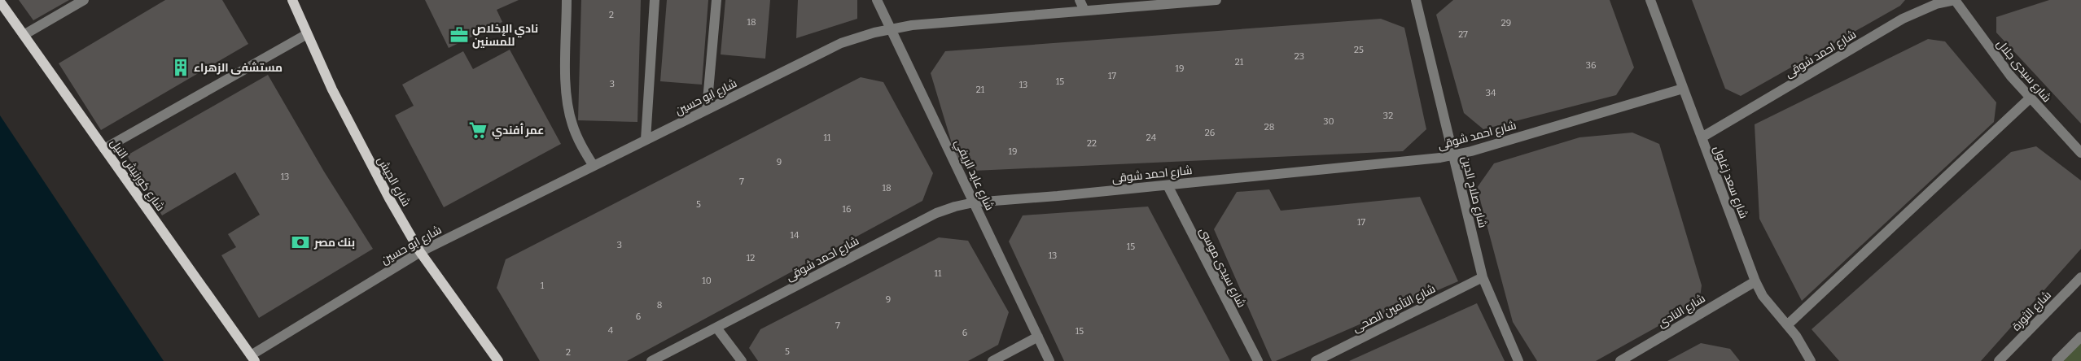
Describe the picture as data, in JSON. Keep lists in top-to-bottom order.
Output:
{
  "streets": {
    "main road": ["شارع كورنيش النيل", "شارع الجيش"],
    "street": [
      "شارع احمد شوقى",
      "شارع سيدى جلال",
      "شارع ابو حسين",
      "شارع عايد الريفي",
      "شارع سعد زغلول",
      "شارع صلاح الدين",
      "شارع سيدى موسى",
      "شارع التأمين الصحى",
      "شارع النادى",
      "شارع الثورة"
    ]
  },
  "crossings": [
    ["شارع احمد شوقى", "شارع سيدى جلال"],
    ["شارع احمد شوقى", "شارع عايد الريفي"],
    ["شارع احمد شوقى", "شارع سعد زغلول"],
    ["شارع احمد شوقى", "شارع صلاح الدين"],
    ["شارع احمد شوقى", "شارع سيدى موسى"],
    ["شارع ابو حسين", "شارع كورنيش النيل"],
    ["شارع ابو حسين", "شارع عايد الريفي"],
    ["شارع ابو حسين", "شارع الجيش"],
    ["شارع سعد زغلول", "شارع النادى"],
    ["شارع صلاح الدين", "شارع التأمين الصحى"]
  ],
  "places": {
    "office": ["نادي الإخلاص للمسنين"],
    "building": ["مستشفى الزهراء"],
    "supermarket": ["عمر أفندي"],
    "bank": ["بنك مصر"]
  },
  "house_numbers": [
    "2",
    "18",
    "29",
    "27",
    "25",
    "23",
    "21",
    "36",
    "19",
    "17",
    "15",
    "3",
    "13",
    "21",
    "34",
    "32",
    "30",
    "28",
    "26",
    "11",
    "24",
    "22",
    "19",
    "9",
    "13",
    "7",
    "18",
    "5",
    "16",
    "17",
    "14",
    "3",
    "15",
    "13",
    "12",
    "11",
    "10",
    "1",
    "9",
    "8",
    "6",
    "7",
    "4",
    "15",
    "6",
    "5",
    "2"
  ]
}
